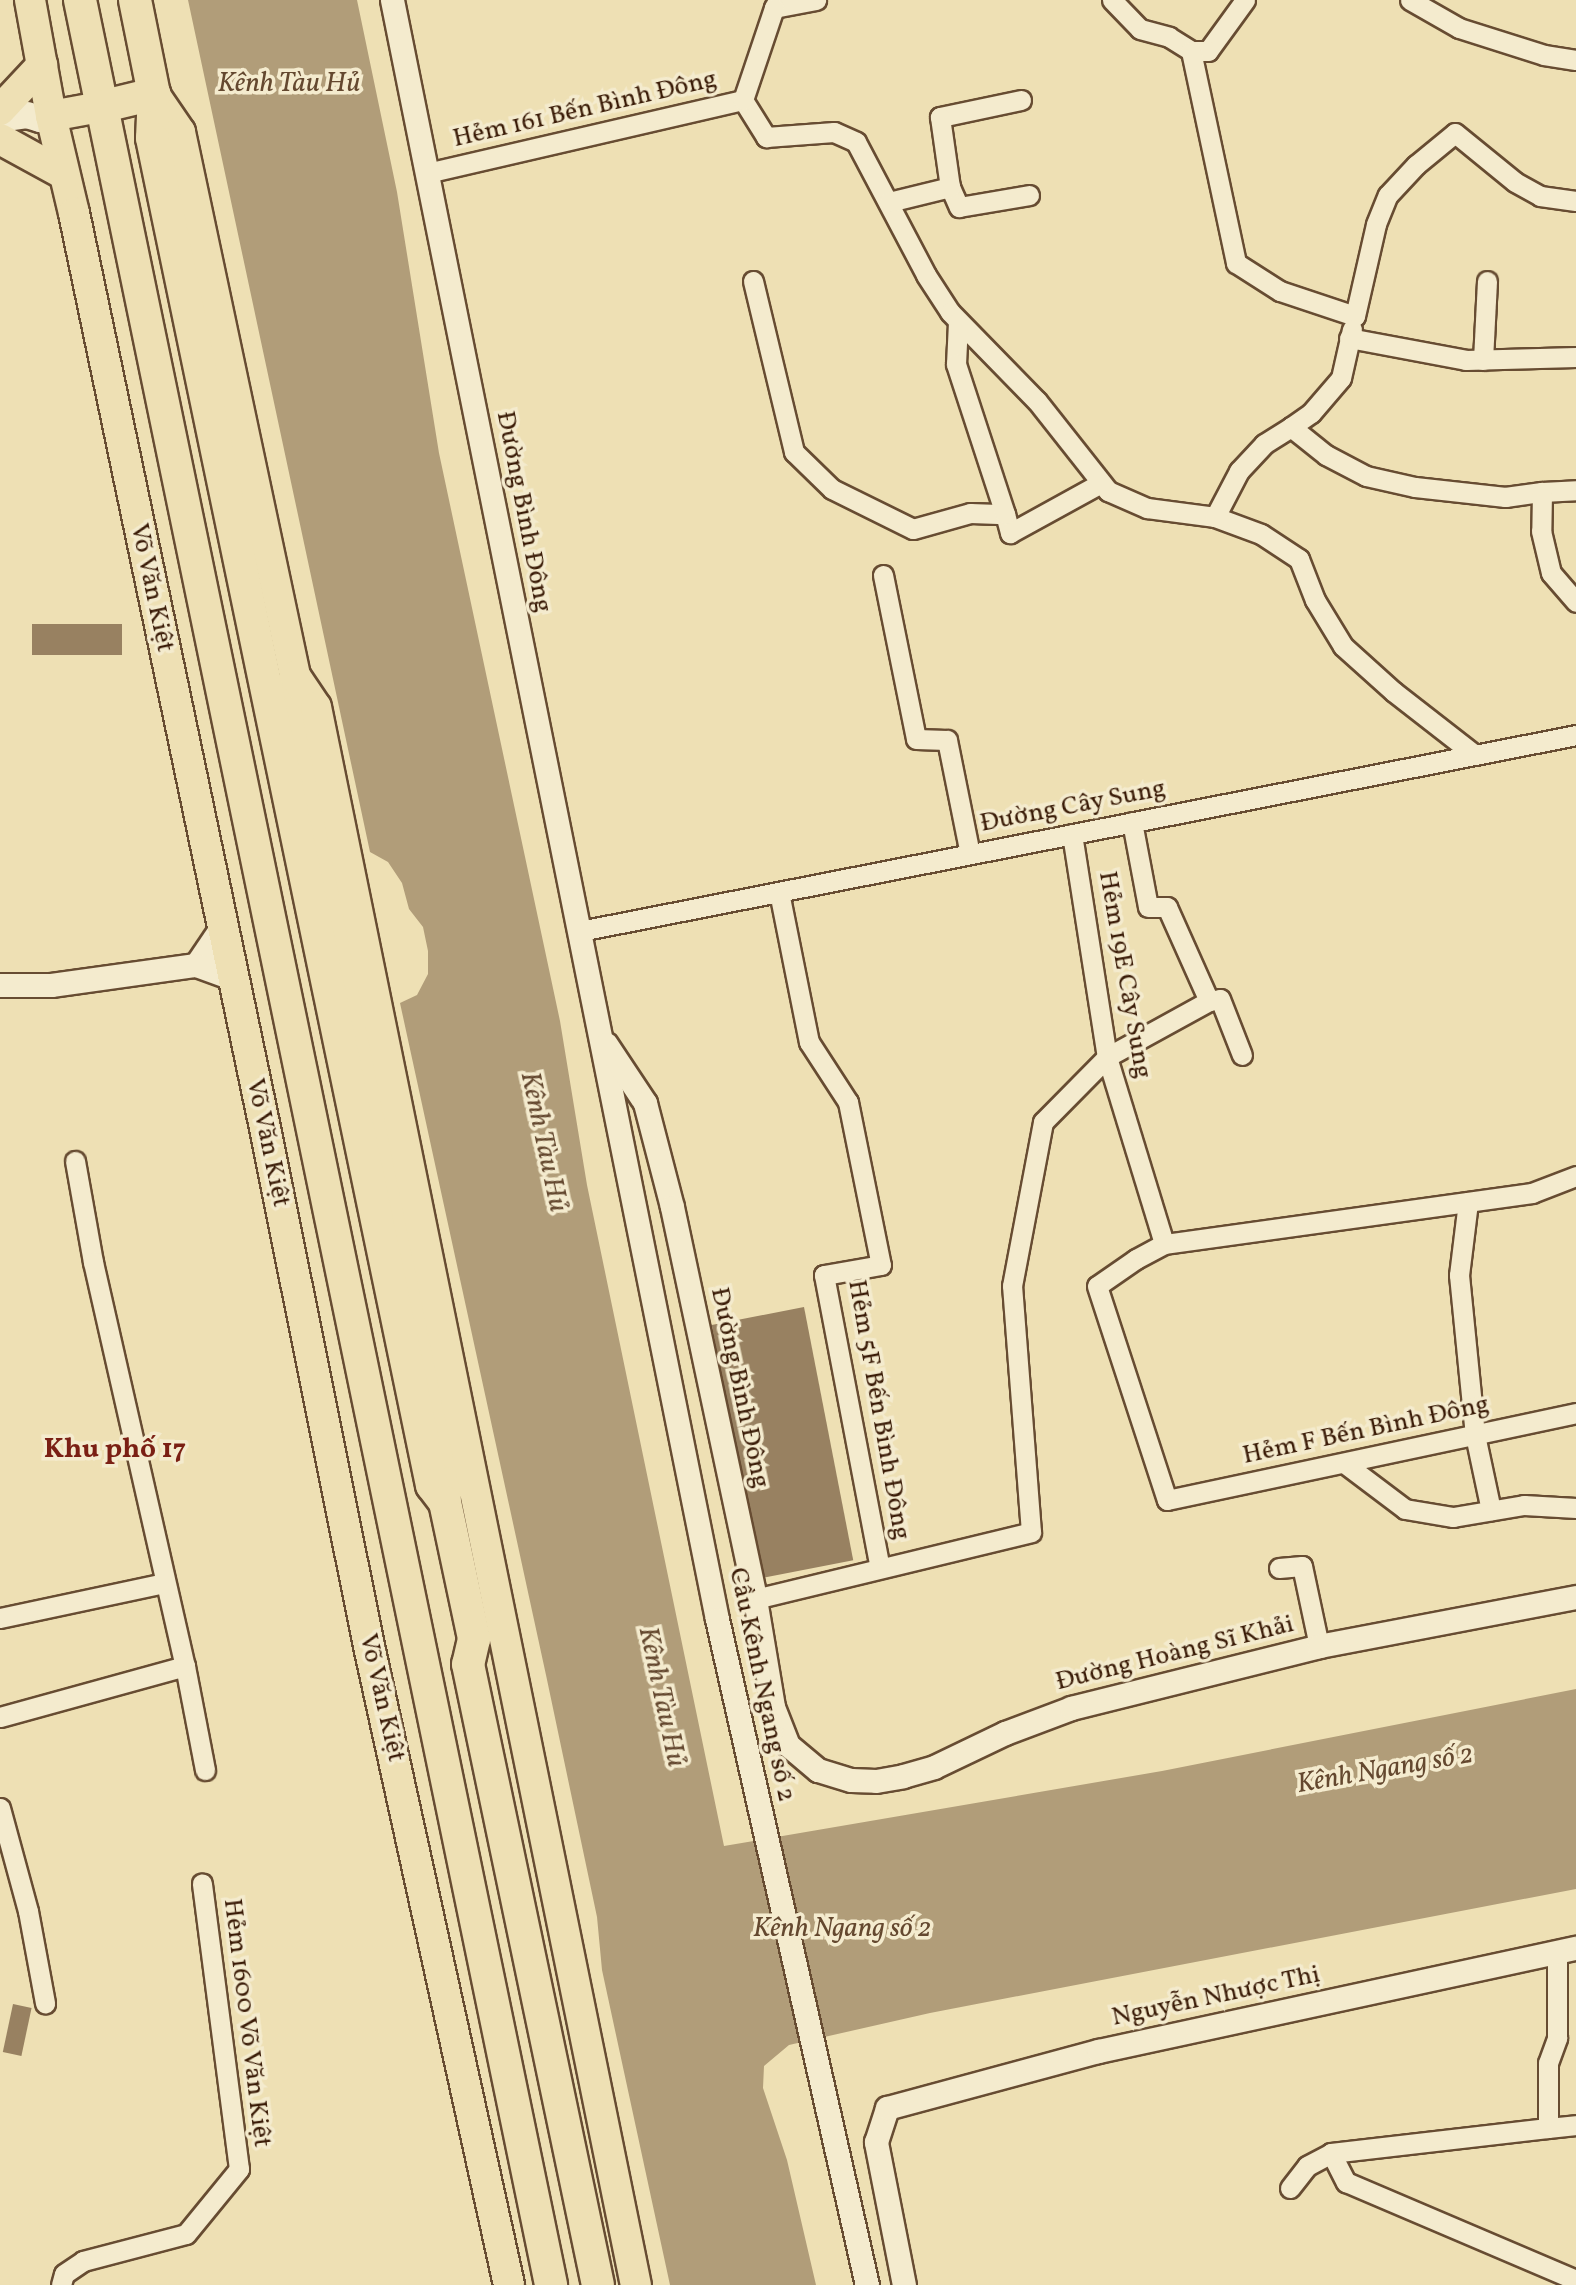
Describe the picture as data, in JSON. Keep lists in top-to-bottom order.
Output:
{
  "streets": {
    "highway": ["Võ Văn Kiệt"],
    "street": [
      "Hẻm 161 Bến Bình Đông",
      "Đường Bình Đông",
      "Đường Cây Sung",
      "Hẻm 19E Cây Sung",
      "Hẻm 5F Bến Bình Đông",
      "Hẻm F Bến Bình Đông",
      "Đường Hoàng Sĩ Khải",
      "Cầu Kênh Ngang số 2",
      "Nguyễn Nhược Thị",
      "Hẻm 1600 Võ Văn Kiệt"
    ]
  },
  "crossings": [
    ["Hẻm 161 Bến Bình Đông", "Đường Bình Đông"],
    ["Đường Bình Đông", "Đường Cây Sung"],
    ["Đường Bình Đông", "Đường Hoàng Sĩ Khải"],
    ["Đường Bình Đông", "Cầu Kênh Ngang số 2"],
    ["Đường Cây Sung", "Hẻm 19E Cây Sung"],
    ["Đường Cây Sung", "Hẻm 5F Bến Bình Đông"],
    ["Hẻm 19E Cây Sung", "Hẻm F Bến Bình Đông"]
  ],
  "districts": ["Khu phố 17"],
  "water": ["Kênh Tàu Hủ", "Kênh Ngang số 2"]
}
